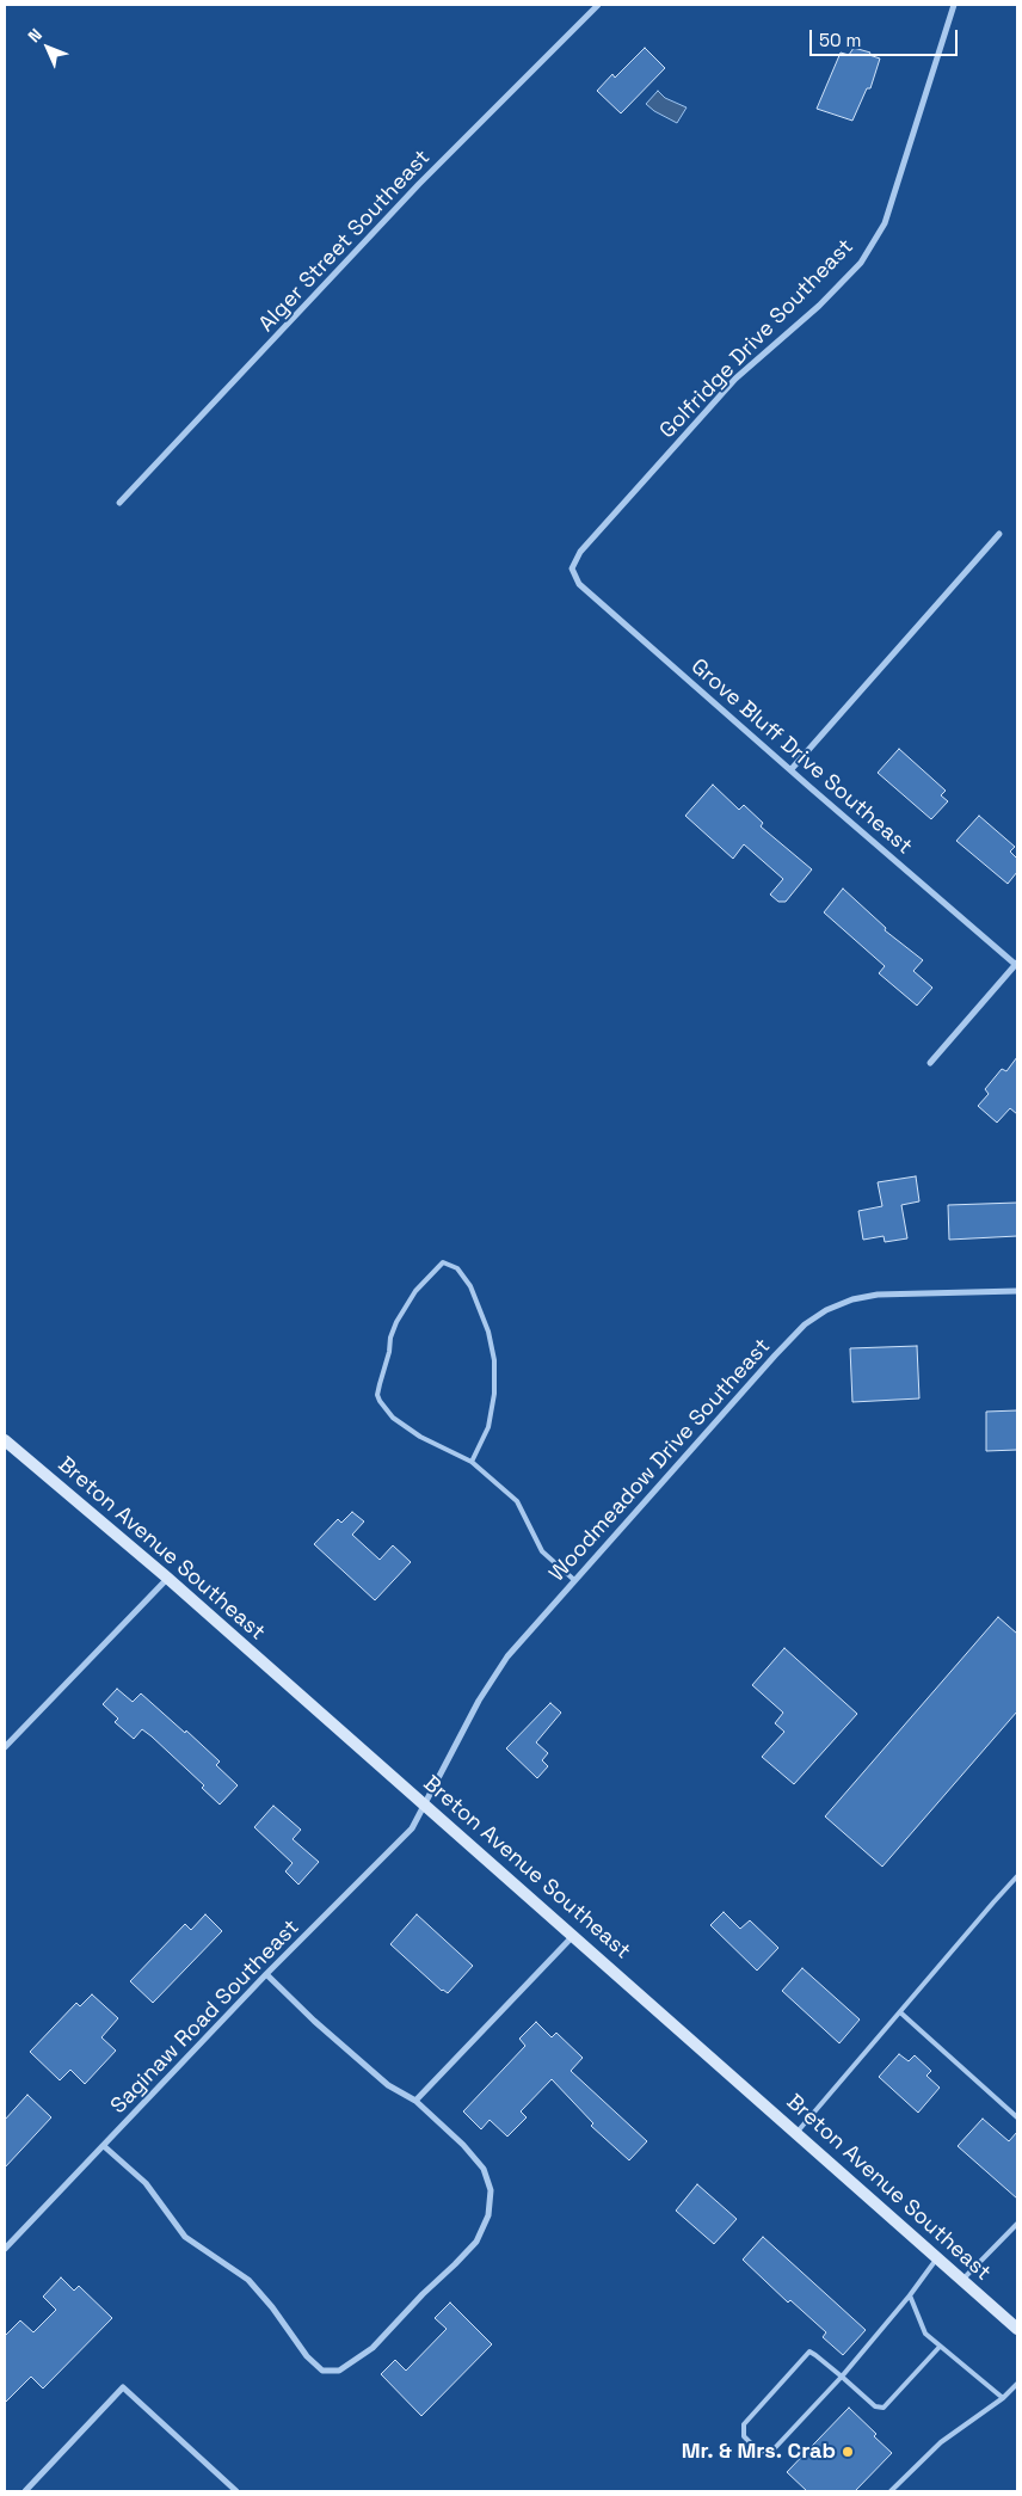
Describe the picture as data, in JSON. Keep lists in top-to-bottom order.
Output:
{
  "streets": {
    "main road": ["Breton Avenue Southeast"],
    "street": [
      "Alger Street Southeast",
      "Golfridge Drive Southeast",
      "Grove Bluff Drive Southeast",
      "Woodmeadow Drive Southeast",
      "Saginaw Road Southeast"
    ]
  },
  "crossings": [
    ["Golfridge Drive Southeast", "Grove Bluff Drive Southeast"],
    ["Woodmeadow Drive Southeast", "Breton Avenue Southeast"],
    ["Woodmeadow Drive Southeast", "Saginaw Road Southeast"],
    ["Breton Avenue Southeast", "Saginaw Road Southeast"]
  ],
  "places": ["Mr. & Mrs. Crab"],
  "scale_bar": "50 m",
  "north": "top left"
}
